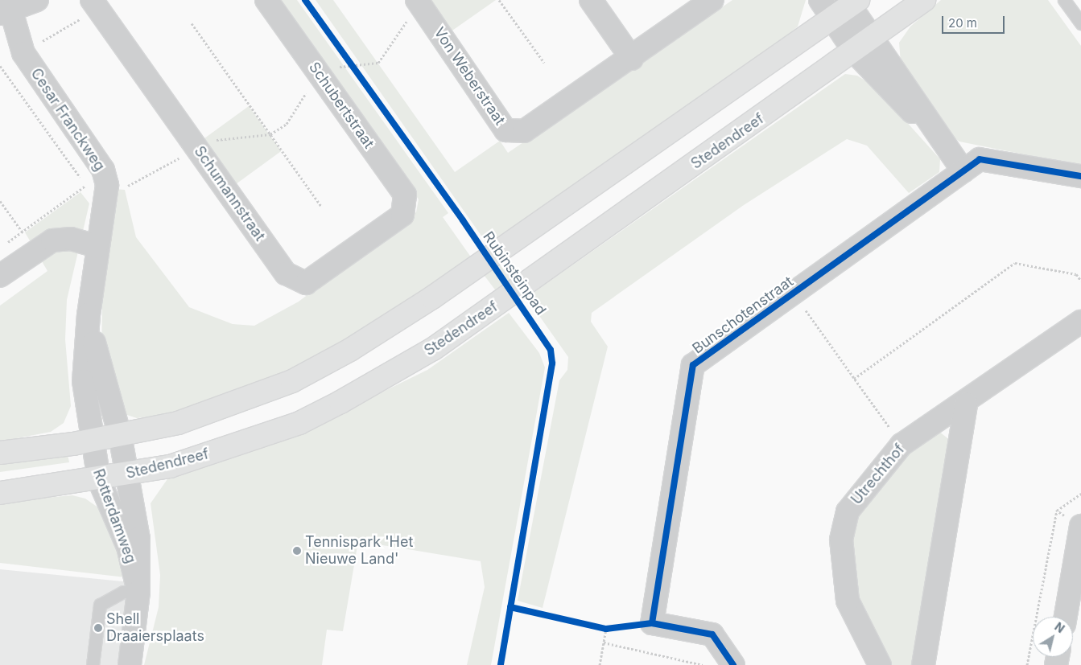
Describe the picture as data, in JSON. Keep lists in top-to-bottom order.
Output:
{
  "streets": {
    "main road": ["Stedendreef"],
    "street": [
      "Von Weberstraat",
      "Schubertstraat",
      "Cesar Franckweg",
      "Schumannstraat",
      "Bunschotenstraat",
      "Utrechthof",
      "Rotterdamweg"
    ],
    "cycle path": ["Rubinsteinpad"]
  },
  "crossings": [
    ["Schubertstraat", "Schumannstraat"],
    ["Cesar Franckweg", "Stedendreef"],
    ["Cesar Franckweg", "Rotterdamweg"],
    ["Stedendreef", "Rotterdamweg"]
  ],
  "places": ["Tennispark 'Het Nieuwe Land'", "Shell Draaiersplaats"],
  "scale_bar": "20 m",
  "north": "top right"
}
